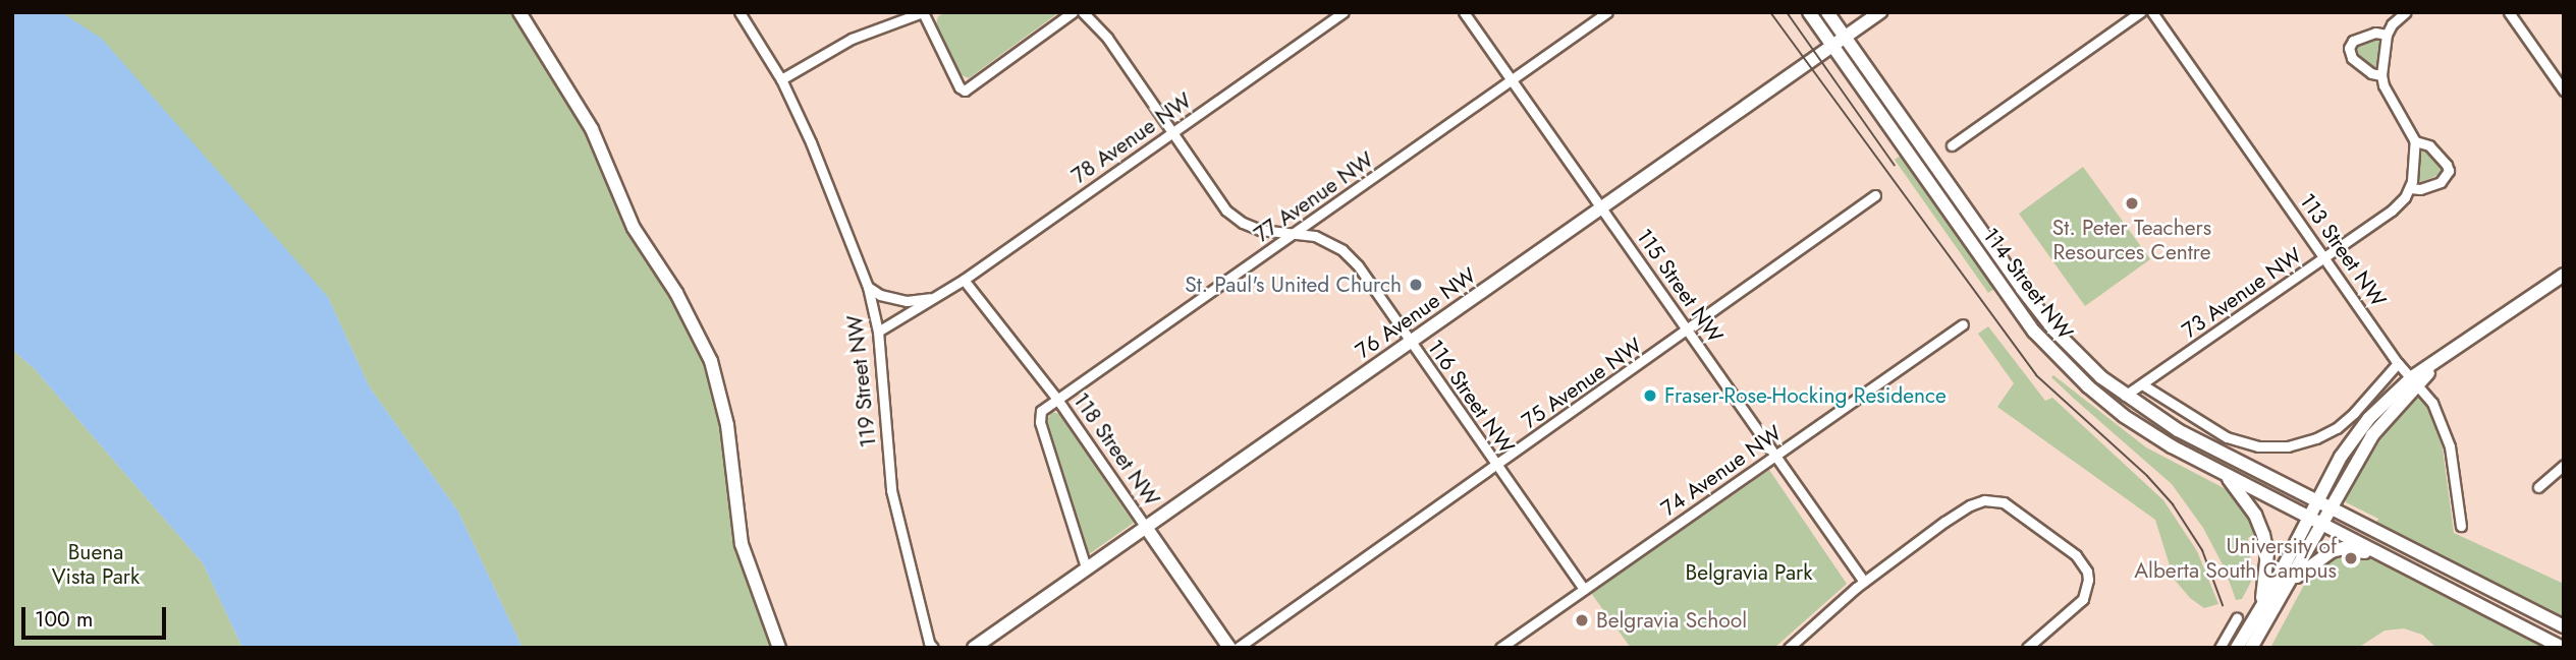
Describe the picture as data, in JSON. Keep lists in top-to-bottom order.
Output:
{
  "streets": {
    "main road": ["114 Street NW", "76 Avenue NW", "118 Street NW"],
    "street": [
      "78 Avenue NW",
      "77 Avenue NW",
      "113 Street NW",
      "115 Street NW",
      "73 Avenue NW",
      "119 Street NW",
      "75 Avenue NW",
      "116 Street NW",
      "74 Avenue NW"
    ]
  },
  "crossings": [
    ["78 Avenue NW", "119 Street NW"],
    ["78 Avenue NW", "116 Street NW"],
    ["78 Avenue NW", "118 Street NW"],
    ["77 Avenue NW", "115 Street NW"],
    ["77 Avenue NW", "116 Street NW"],
    ["77 Avenue NW", "118 Street NW"],
    ["113 Street NW", "73 Avenue NW"],
    ["114 Street NW", "73 Avenue NW"],
    ["114 Street NW", "76 Avenue NW"],
    ["115 Street NW", "76 Avenue NW"],
    ["115 Street NW", "75 Avenue NW"],
    ["115 Street NW", "74 Avenue NW"],
    ["76 Avenue NW", "116 Street NW"],
    ["76 Avenue NW", "118 Street NW"],
    ["75 Avenue NW", "116 Street NW"],
    ["116 Street NW", "74 Avenue NW"]
  ],
  "parks": ["Buena Vista Park", "Belgravia Park"],
  "places": [
    "St. Peter Teachers Resources Centre",
    "St. Paul's United Church",
    "Fraser-Rose-Hocking Residence",
    "University of Alberta South Campus",
    "Belgravia School"
  ],
  "scale_bar": "100 m"
}
